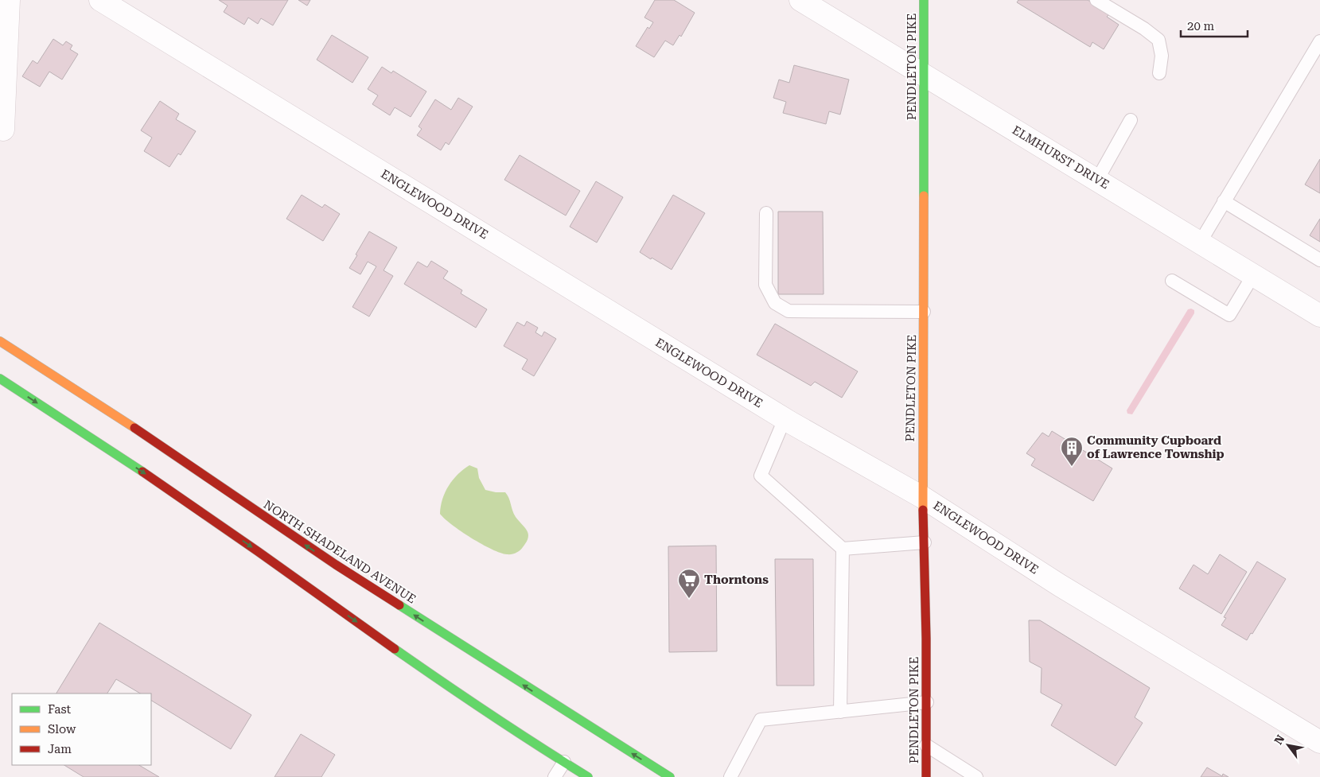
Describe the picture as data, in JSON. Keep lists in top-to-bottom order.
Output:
{
  "streets": {
    "main road": ["PENDLETON PIKE", "NORTH SHADELAND AVENUE"],
    "street": ["ELMHURST DRIVE", "ENGLEWOOD DRIVE"]
  },
  "crossings": [
    ["PENDLETON PIKE", "ELMHURST DRIVE"],
    ["PENDLETON PIKE", "ENGLEWOOD DRIVE"]
  ],
  "places": {
    "building": ["Community Cupboard of Lawrence Township"],
    "supermarket": ["Thorntons"]
  },
  "legend": ["Fast", "Slow", "Jam"],
  "scale_bar": "20 m",
  "north": "top left"
}
